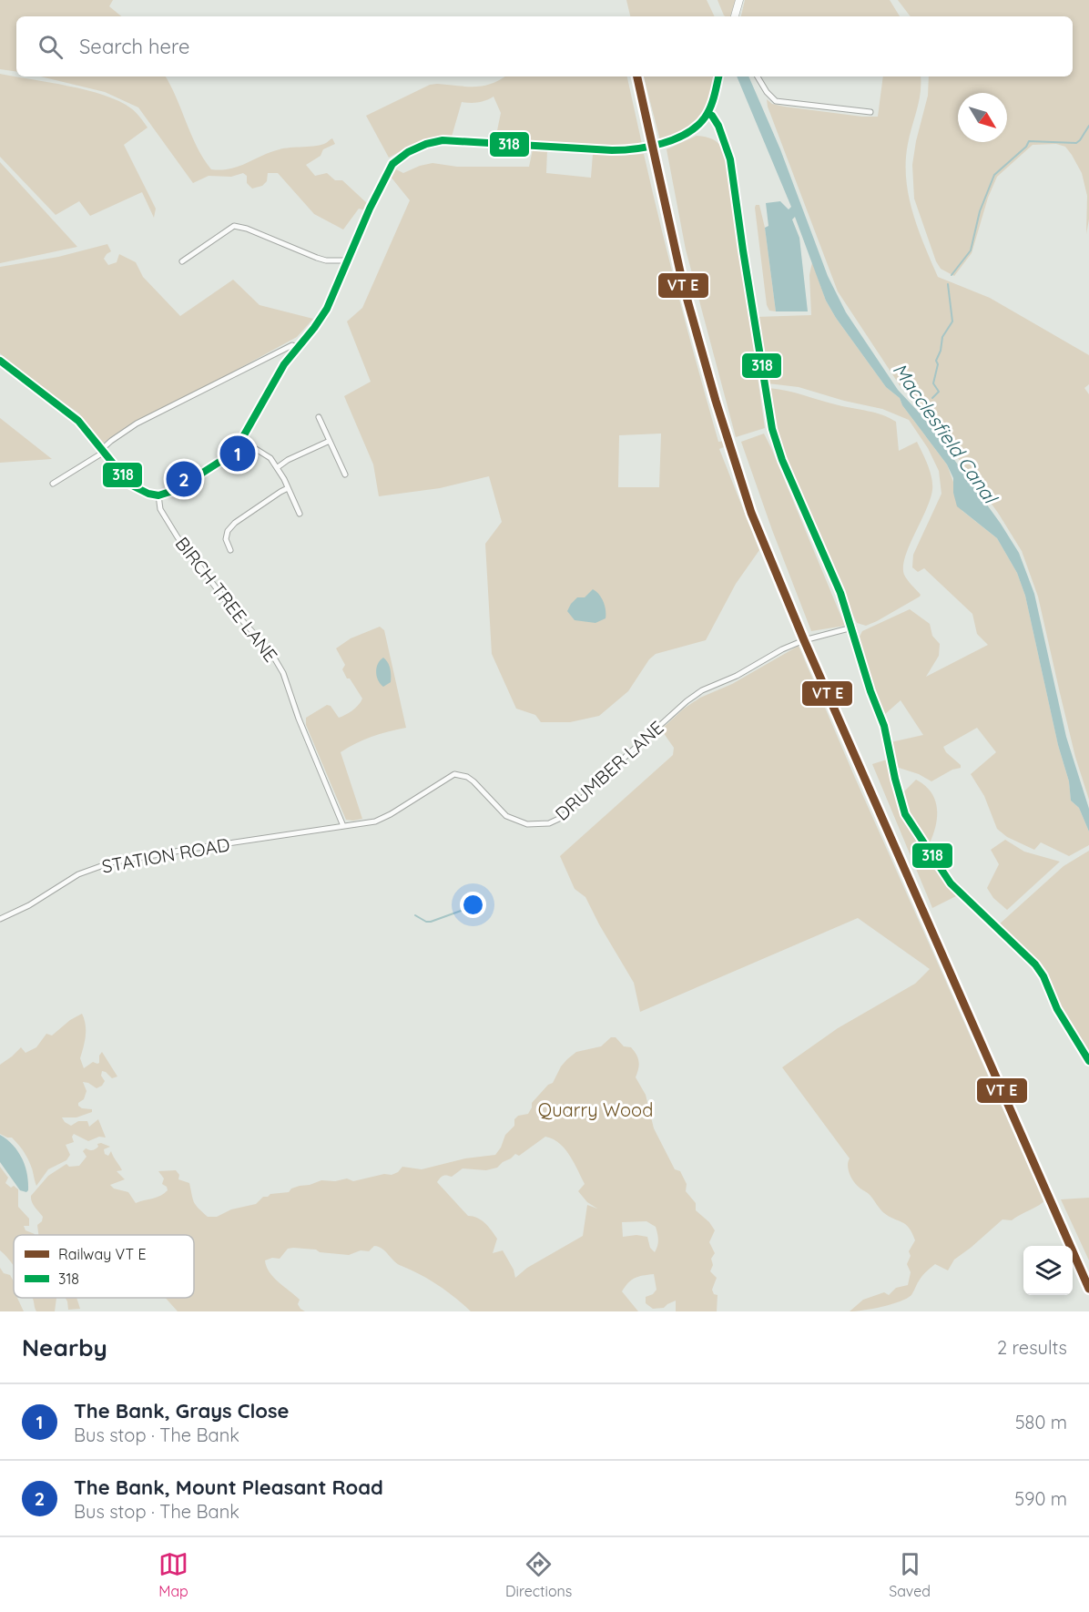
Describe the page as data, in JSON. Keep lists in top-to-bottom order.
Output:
{
  "streets": {
    "street": ["BIRCH TREE LANE", "DRUMBER LANE", "STATION ROAD"]
  },
  "crossings": [
    ["BIRCH TREE LANE", "DRUMBER LANE"],
    ["BIRCH TREE LANE", "STATION ROAD"],
    ["DRUMBER LANE", "STATION ROAD"]
  ],
  "water": ["Macclesfield Canal"],
  "parks": ["Quarry Wood"],
  "lines": ["transit line 318"],
  "legend": ["Railway VT E", "318"],
  "north": "bottom right",
  "page": {
    "search": "Search here",
    "pins": ["1", "2"],
    "heading": ["Nearby", "2 results"],
    "list": [
      {
        "mark": "1",
        "name": "The Bank, Grays Close",
        "note": "Bus stop · The Bank",
        "value": "580 m"
      },
      {
        "mark": "2",
        "name": "The Bank, Mount Pleasant Road",
        "note": "Bus stop · The Bank",
        "value": "590 m"
      }
    ],
    "nav": ["Map", "Directions", "Saved"]
  }
}
